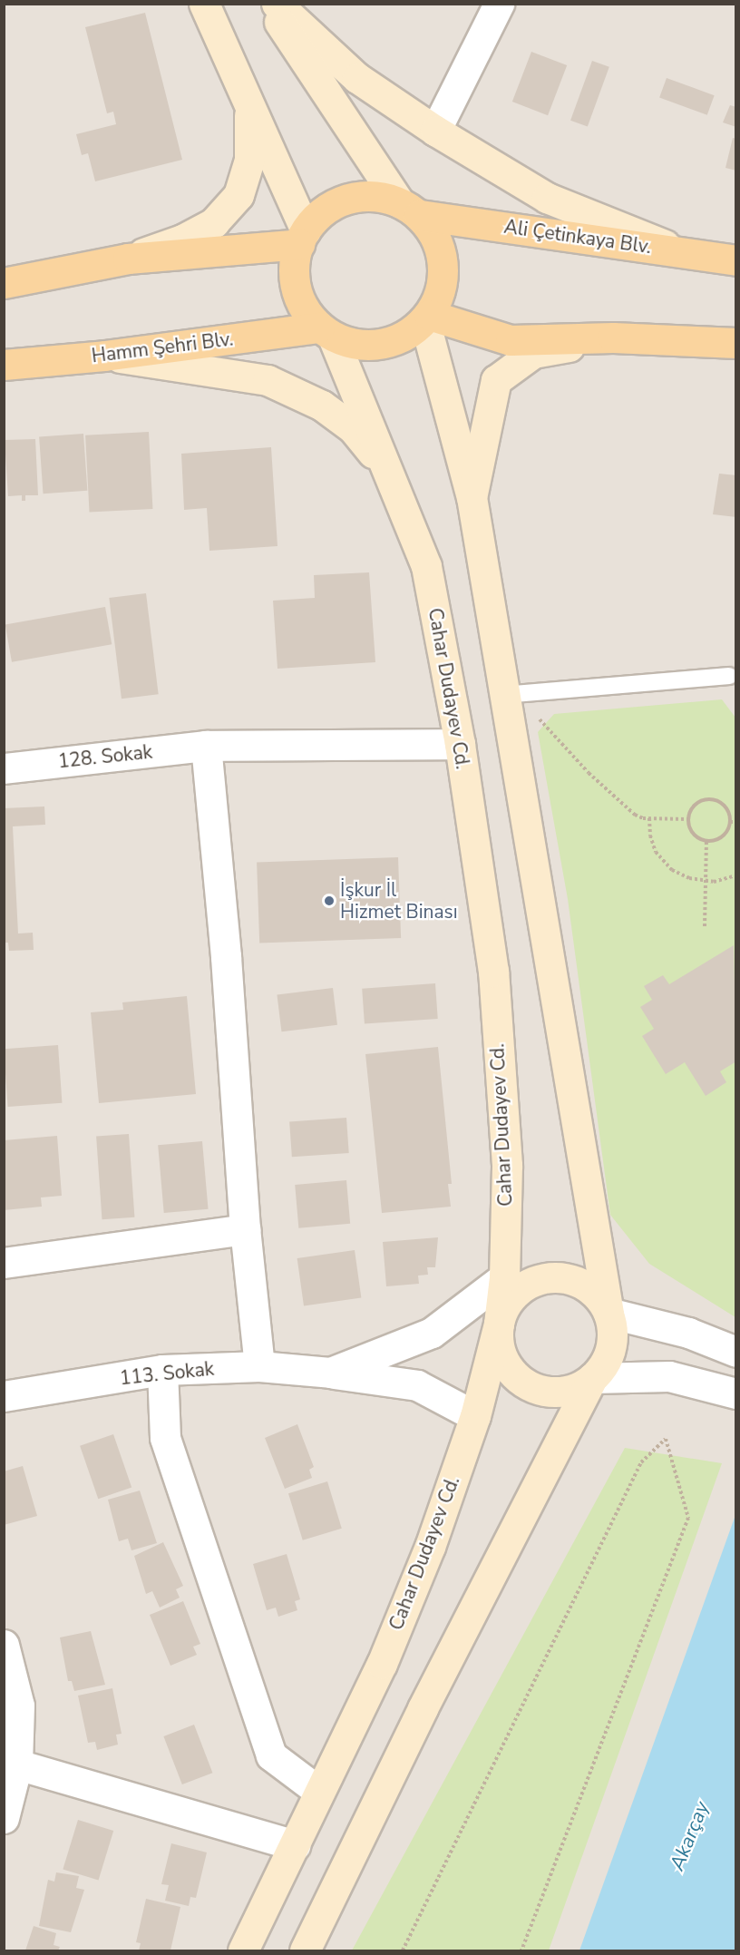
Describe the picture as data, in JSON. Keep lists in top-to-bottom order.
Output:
{
  "streets": {
    "main road": ["Ali Çetinkaya Blv.", "Hamm Şehri Blv.", "Cahar Dudayev Cd."],
    "street": ["128. Sokak", "113. Sokak"]
  },
  "crossings": [
    ["Ali Çetinkaya Blv.", "Hamm Şehri Blv."],
    ["Ali Çetinkaya Blv.", "Cahar Dudayev Cd."],
    ["Hamm Şehri Blv.", "Cahar Dudayev Cd."],
    ["Cahar Dudayev Cd.", "128. Sokak"],
    ["Cahar Dudayev Cd.", "113. Sokak"]
  ],
  "water": ["Akarçay"],
  "places": ["İşkur İl Hizmet Binası"]
}
